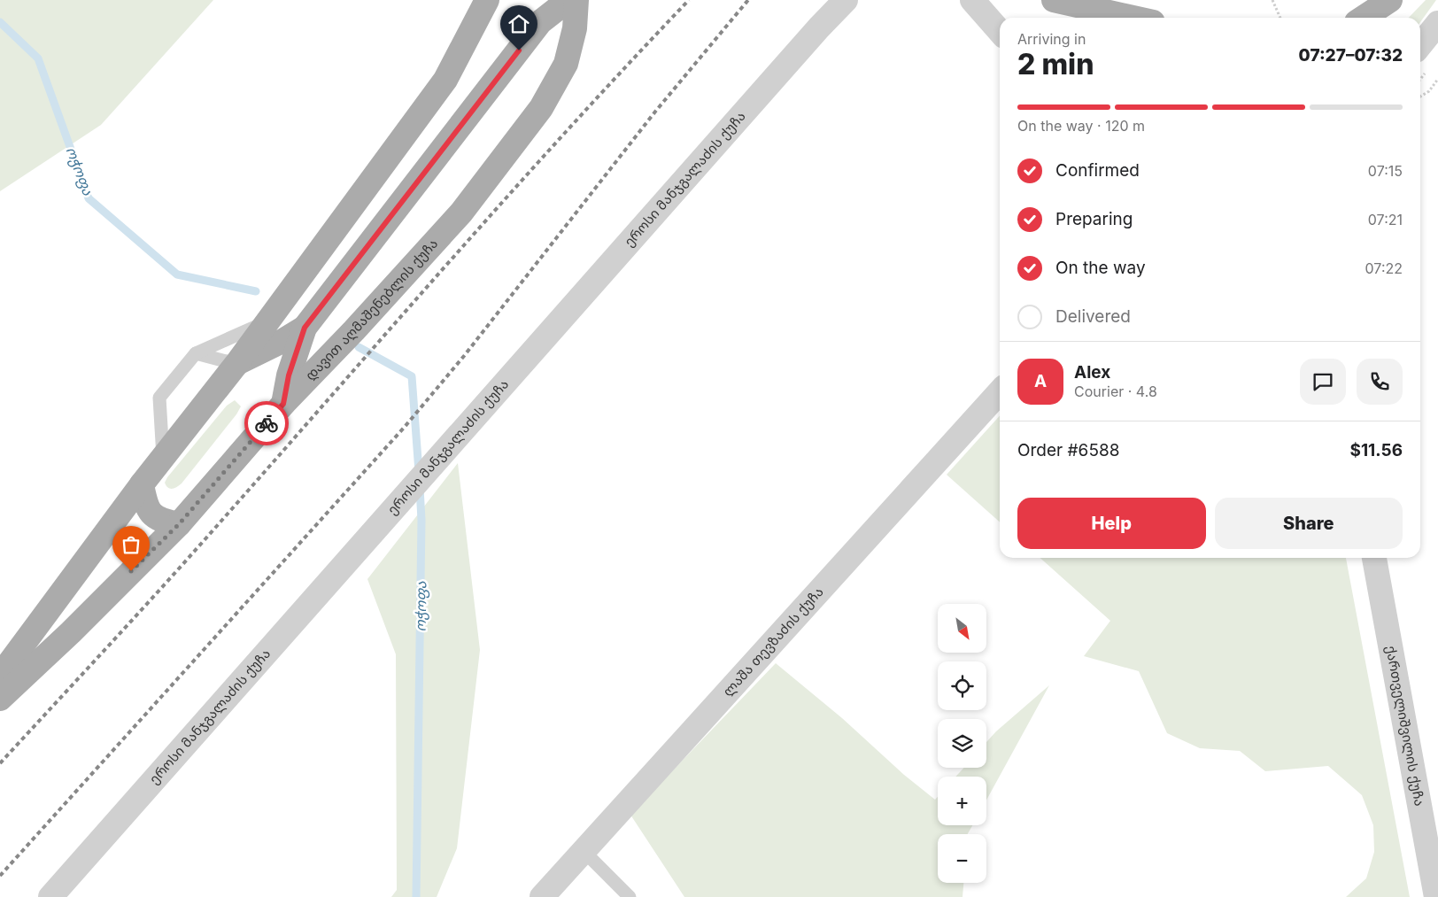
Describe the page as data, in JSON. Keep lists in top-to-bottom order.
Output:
{
  "streets": {
    "main road": ["დავით აღმაშენებლის ქუჩა"],
    "street": ["ეროსი მანჯგალაძის ქუჩა", "ლაშა თევზაძის ქუჩა", "ქართველიშვილის ქუჩა"]
  },
  "water": ["ოჭოფა"],
  "north": "bottom right",
  "page": {
    "heading": ["2 min", "Arriving in", "07:27–07:32"],
    "panel": [
      "Alex",
      "Courier · 4.8",
      "Order #6588",
      "$11.56"
    ],
    "bar": "On the way · 120 m",
    "list": [
      ["Confirmed", "07:15"],
      ["Preparing", "07:21"],
      ["On the way", "07:22"],
      "Delivered"
    ],
    "round": "A",
    "buttons": ["Help", "Share"],
    "map_buttons": ["+", "−"]
  }
}
